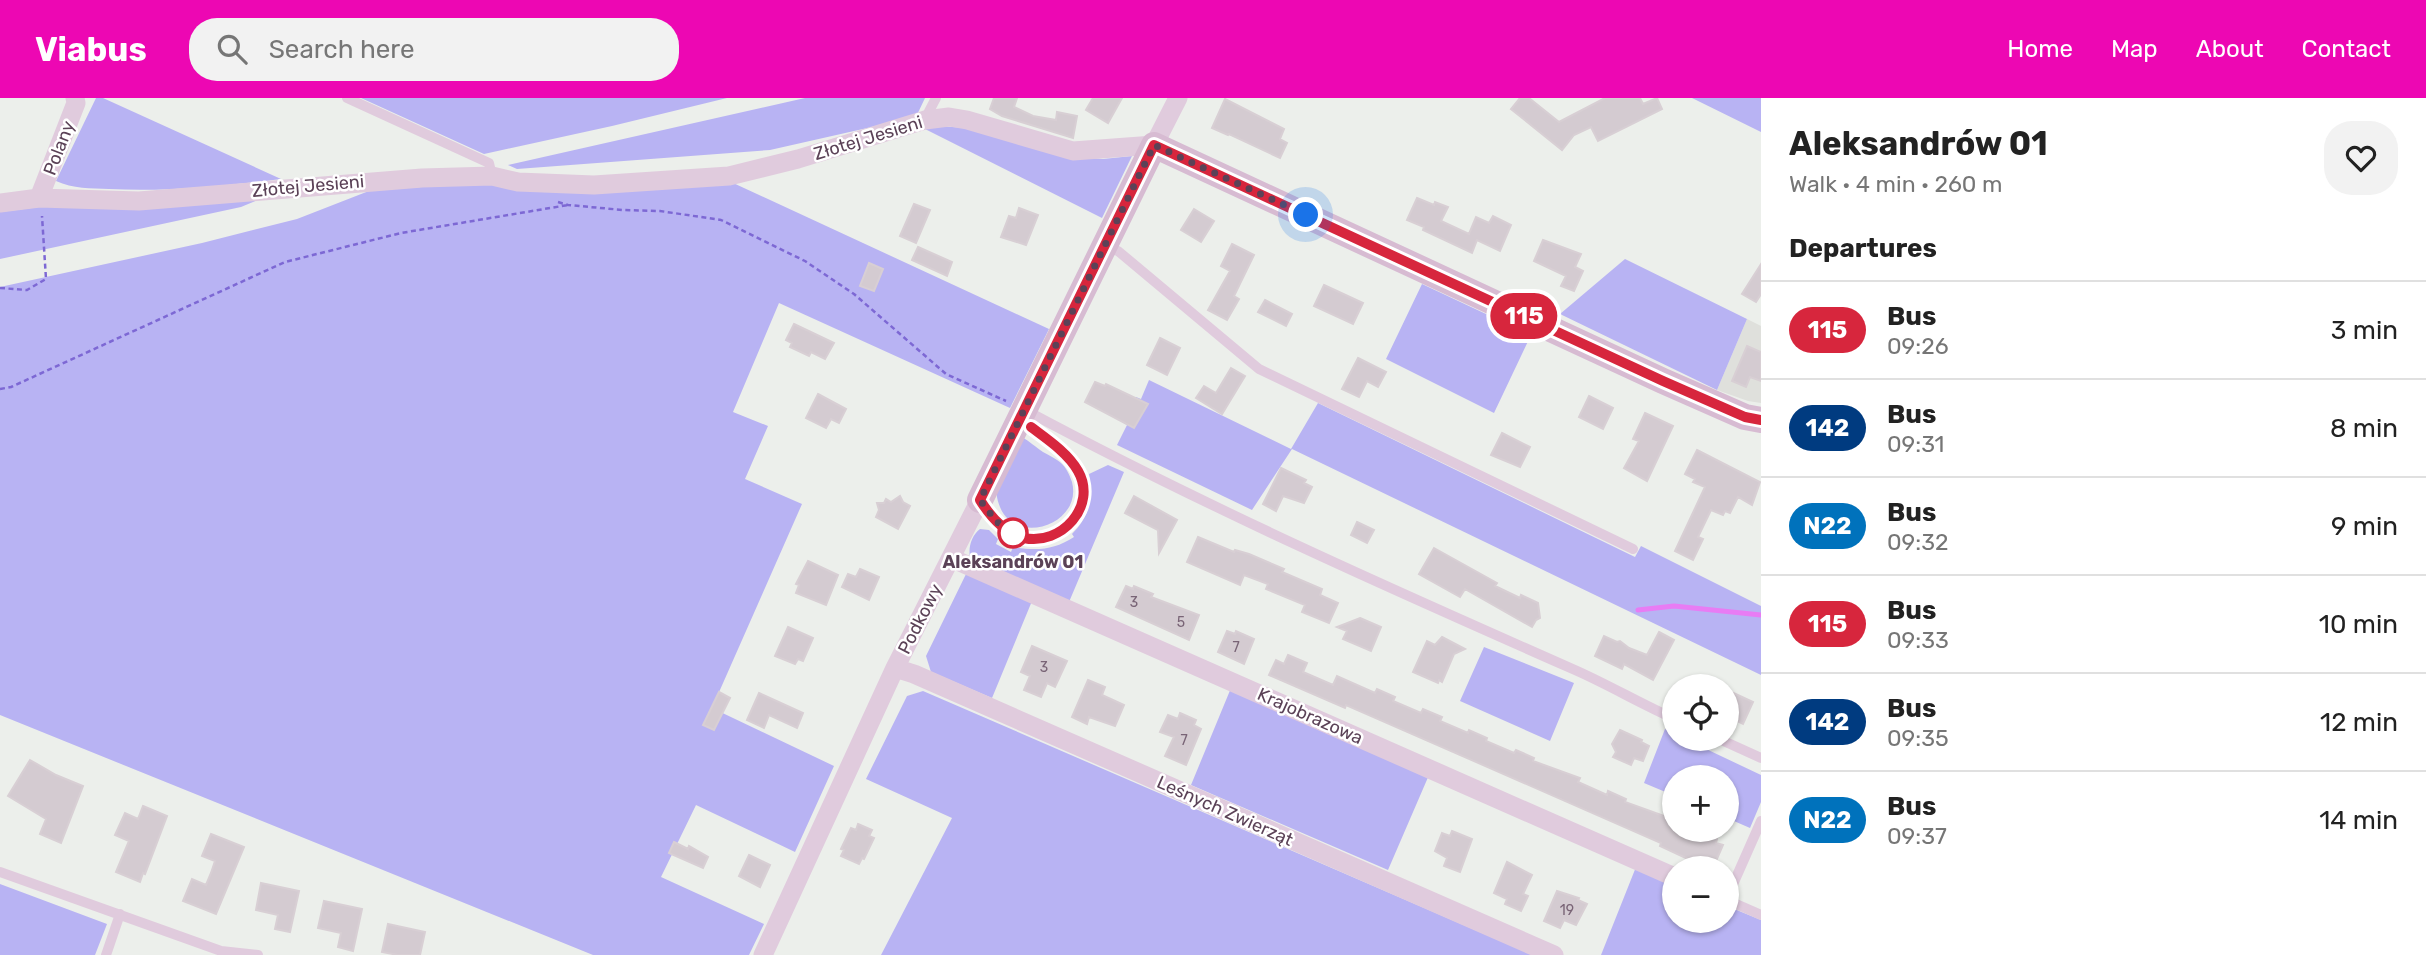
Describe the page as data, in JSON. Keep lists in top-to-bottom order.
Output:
{
  "streets": {
    "street": [
      "Złotej Jesieni",
      "Polany",
      "Podkowy",
      "Krajobrazowa",
      "Leśnych Zwierząt"
    ]
  },
  "crossings": [
    ["Złotej Jesieni", "Polany"],
    ["Złotej Jesieni", "Podkowy"],
    ["Podkowy", "Krajobrazowa"],
    ["Podkowy", "Leśnych Zwierząt"]
  ],
  "places": ["Aleksandrów 01"],
  "lines": ["bus line 115"],
  "house_numbers": [
    "3",
    "5",
    "7",
    "3",
    "7",
    "19"
  ],
  "page": {
    "header": "Viabus",
    "search": "Search here",
    "nav": [
      "Home",
      "Map",
      "About",
      "Contact"
    ],
    "on_map": "115",
    "heading": [
      ["Aleksandrów 01", "Walk · 4 min · 260 m"],
      "Departures"
    ],
    "list": [
      {
        "mark": "115",
        "name": "Bus",
        "note": "09:26",
        "value": "3 min"
      },
      {
        "mark": "142",
        "name": "Bus",
        "note": "09:31",
        "value": "8 min"
      },
      {
        "mark": "N22",
        "name": "Bus",
        "note": "09:32",
        "value": "9 min"
      },
      {
        "mark": "115",
        "name": "Bus",
        "note": "09:33",
        "value": "10 min"
      },
      {
        "mark": "142",
        "name": "Bus",
        "note": "09:35",
        "value": "12 min"
      },
      {
        "mark": "N22",
        "name": "Bus",
        "note": "09:37",
        "value": "14 min"
      }
    ],
    "map_buttons": ["+", "−"]
  }
}
